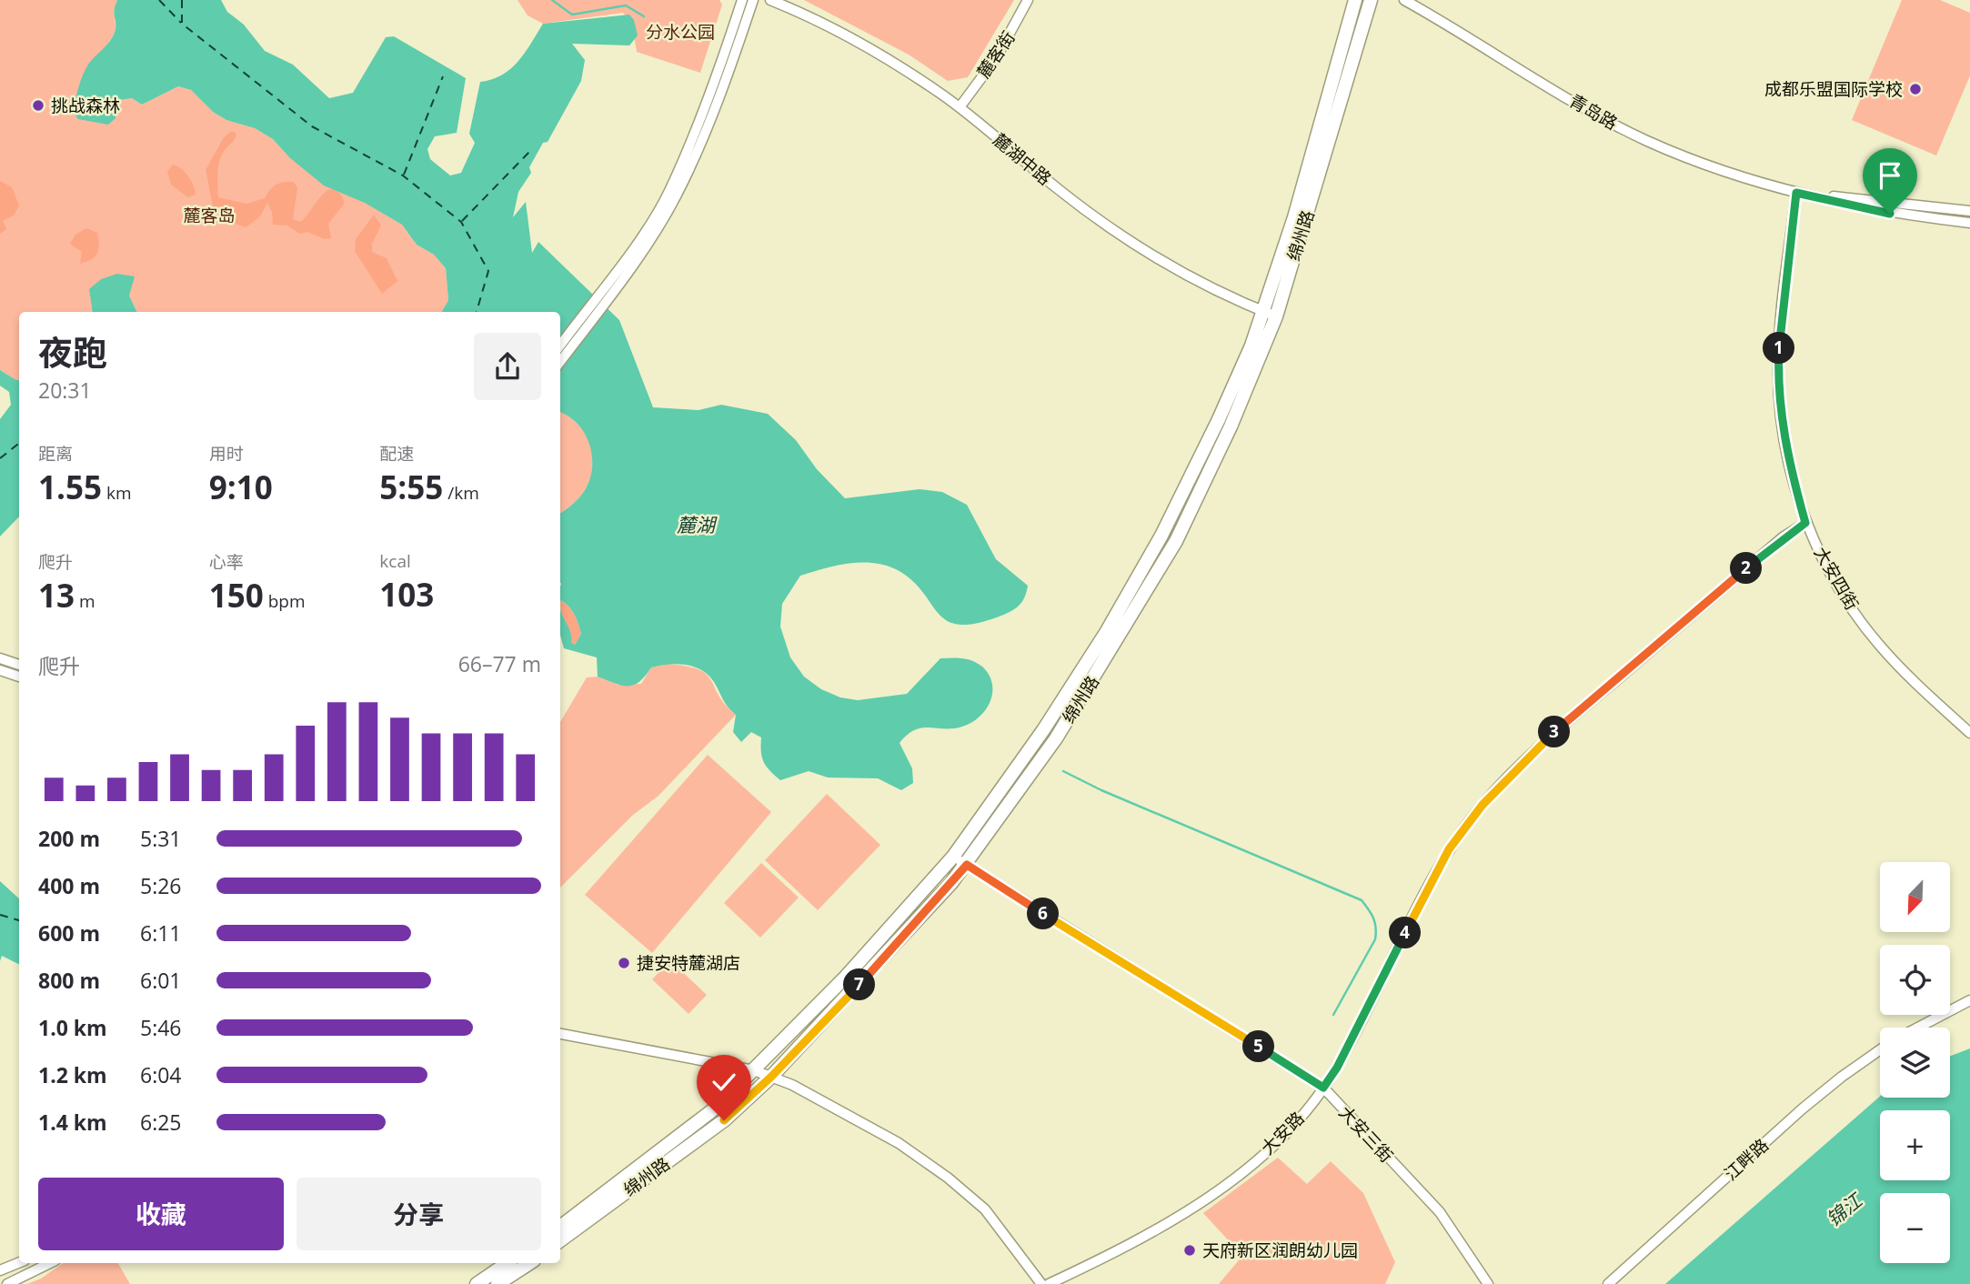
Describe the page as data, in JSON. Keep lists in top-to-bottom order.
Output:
{
  "streets": {
    "main road": ["绵州路"],
    "street": [
      "麓客街",
      "青岛路",
      "麓湖中路",
      "大安四街",
      "大安路",
      "大安三街",
      "江畔路"
    ]
  },
  "crossings": [
    ["麓客街", "麓湖中路"],
    ["青岛路", "大安四街"],
    ["麓湖中路", "绵州路"],
    ["绵州路", "大安三街"],
    ["大安四街", "大安路"],
    ["大安路", "大安三街"]
  ],
  "water": ["麓湖", "锦江"],
  "parks": ["分水公园", "麓客岛"],
  "places": [
    "成都乐盟国际学校",
    "挑战森林",
    "捷安特麓湖店",
    "天府新区润朗幼儿园"
  ],
  "north": "bottom left",
  "page": {
    "heading": ["夜跑", "20:31"],
    "pins": [
      "1",
      "2",
      "3",
      "6",
      "4",
      "7",
      "5"
    ],
    "stats": [
      ["距离", "1.55 km"],
      ["用时", "9:10"],
      ["配速", "5:55 /km"],
      ["爬升", "13 m"],
      ["心率", "150 bpm"],
      ["kcal", "103"]
    ],
    "chart": ["爬升", "66–77 m"],
    "list": [
      {
        "name": "200 m",
        "note": "5:31"
      },
      {
        "name": "400 m",
        "note": "5:26"
      },
      {
        "name": "600 m",
        "note": "6:11"
      },
      {
        "name": "800 m",
        "note": "6:01"
      },
      {
        "name": "1.0 km",
        "note": "5:46"
      },
      {
        "name": "1.2 km",
        "note": "6:04"
      },
      {
        "name": "1.4 km",
        "note": "6:25"
      }
    ],
    "map_buttons": ["+", "−"],
    "buttons": ["收藏", "分享"]
  }
}
